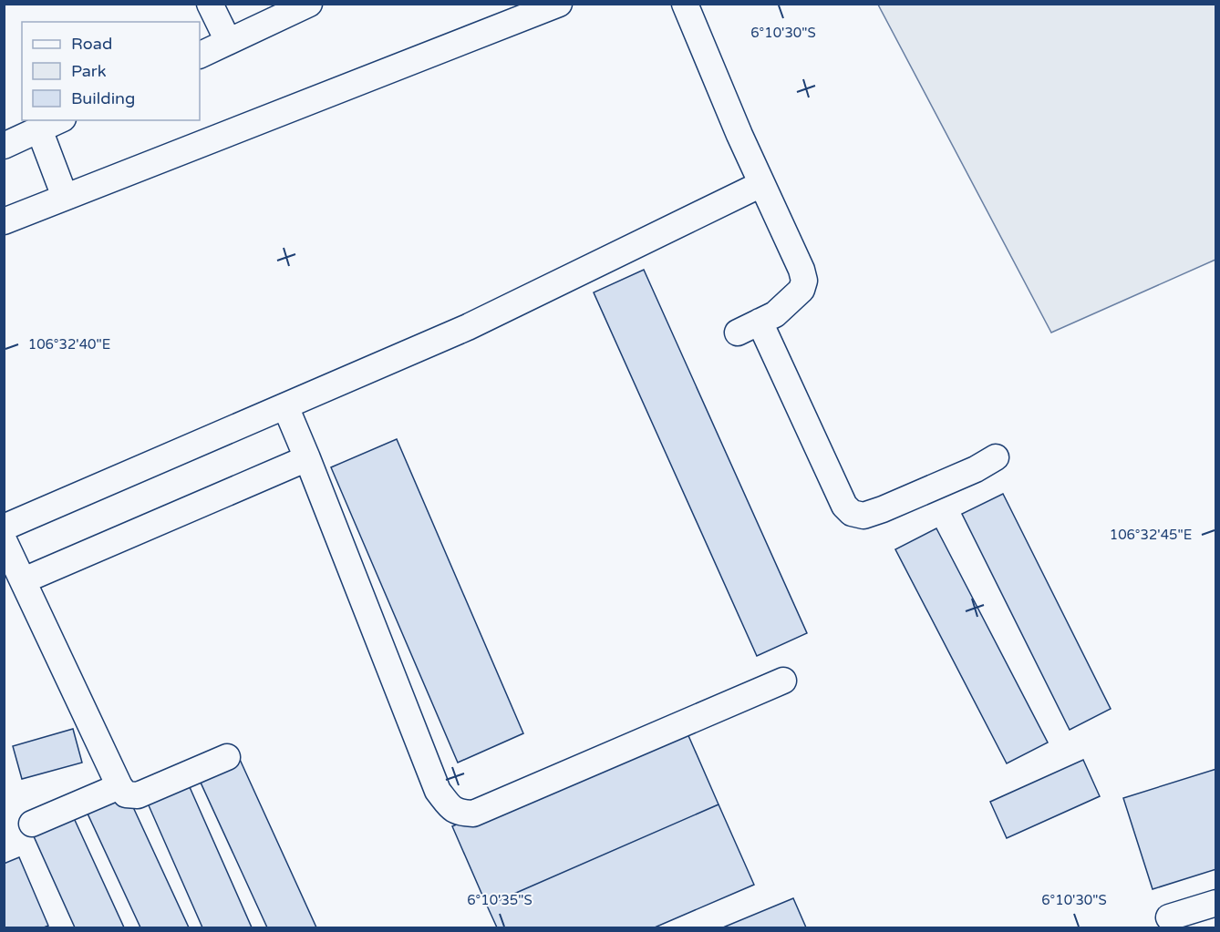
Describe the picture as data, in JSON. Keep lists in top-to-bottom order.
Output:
{
  "legend": ["Road", "Park", "Building"],
  "coordinates": [
    "6°10'30\"S",
    "106°32'40\"E",
    "106°32'45\"E",
    "6°10'35\"S"
  ]
}
